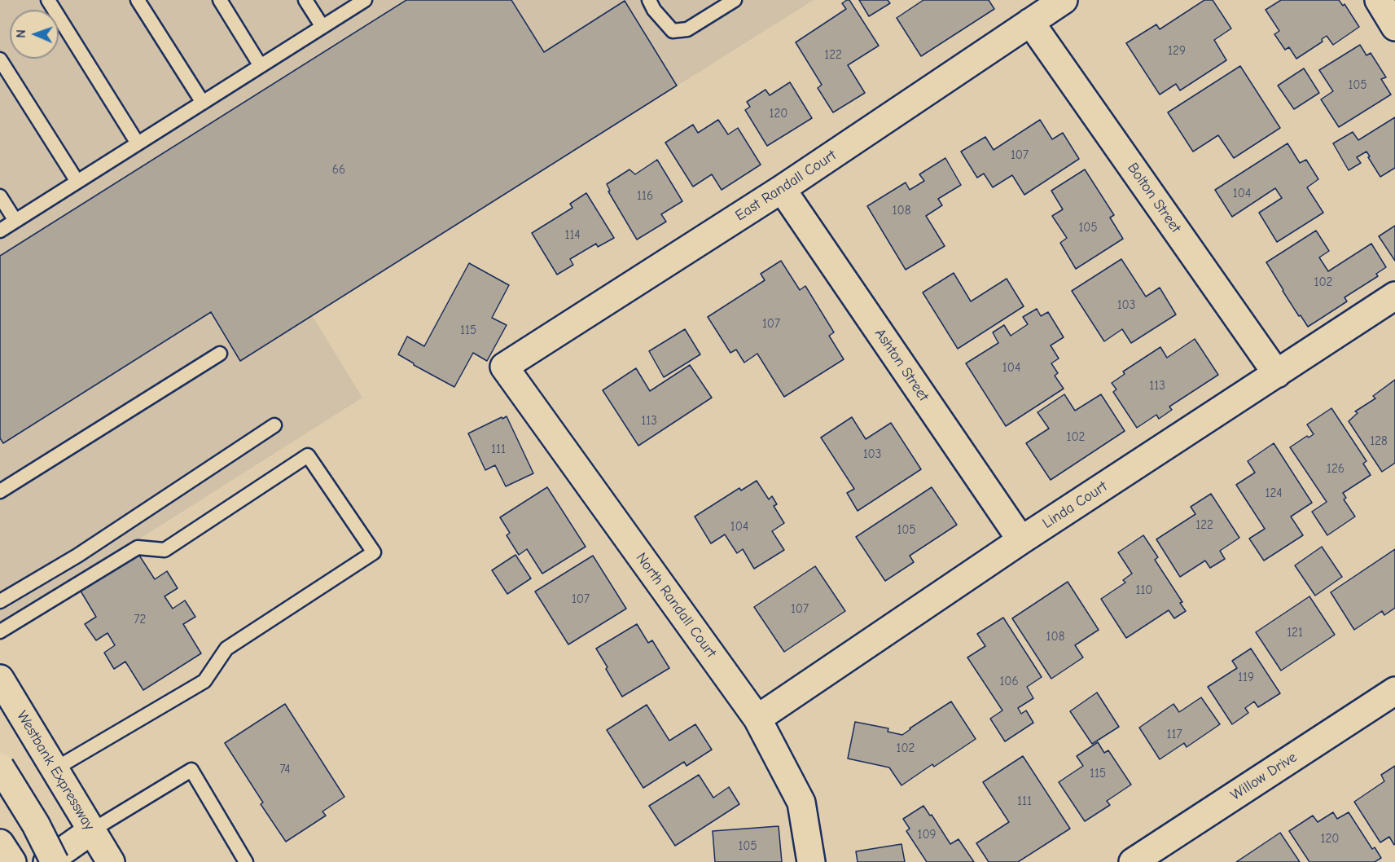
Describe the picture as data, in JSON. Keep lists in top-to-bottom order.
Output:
{
  "streets": {
    "main road": [
      "East Randall Court",
      "Bolton Street",
      "Ashton Street",
      "Linda Court",
      "North Randall Court",
      "Westbank Expressway",
      "Willow Drive"
    ]
  },
  "crossings": [
    ["East Randall Court", "Bolton Street"],
    ["East Randall Court", "Ashton Street"],
    ["East Randall Court", "North Randall Court"],
    ["Bolton Street", "Linda Court"],
    ["Ashton Street", "Linda Court"],
    ["Linda Court", "North Randall Court"]
  ],
  "house_numbers": [
    "129",
    "122",
    "105",
    "120",
    "107",
    "66",
    "104",
    "116",
    "108",
    "105",
    "114",
    "102",
    "103",
    "107",
    "115",
    "104",
    "113",
    "113",
    "102",
    "128",
    "111",
    "103",
    "126",
    "124",
    "122",
    "104",
    "105",
    "110",
    "107",
    "107",
    "72",
    "121",
    "108",
    "119",
    "106",
    "117",
    "102",
    "74",
    "115",
    "111",
    "109",
    "120",
    "105"
  ],
  "north": "left"
}
